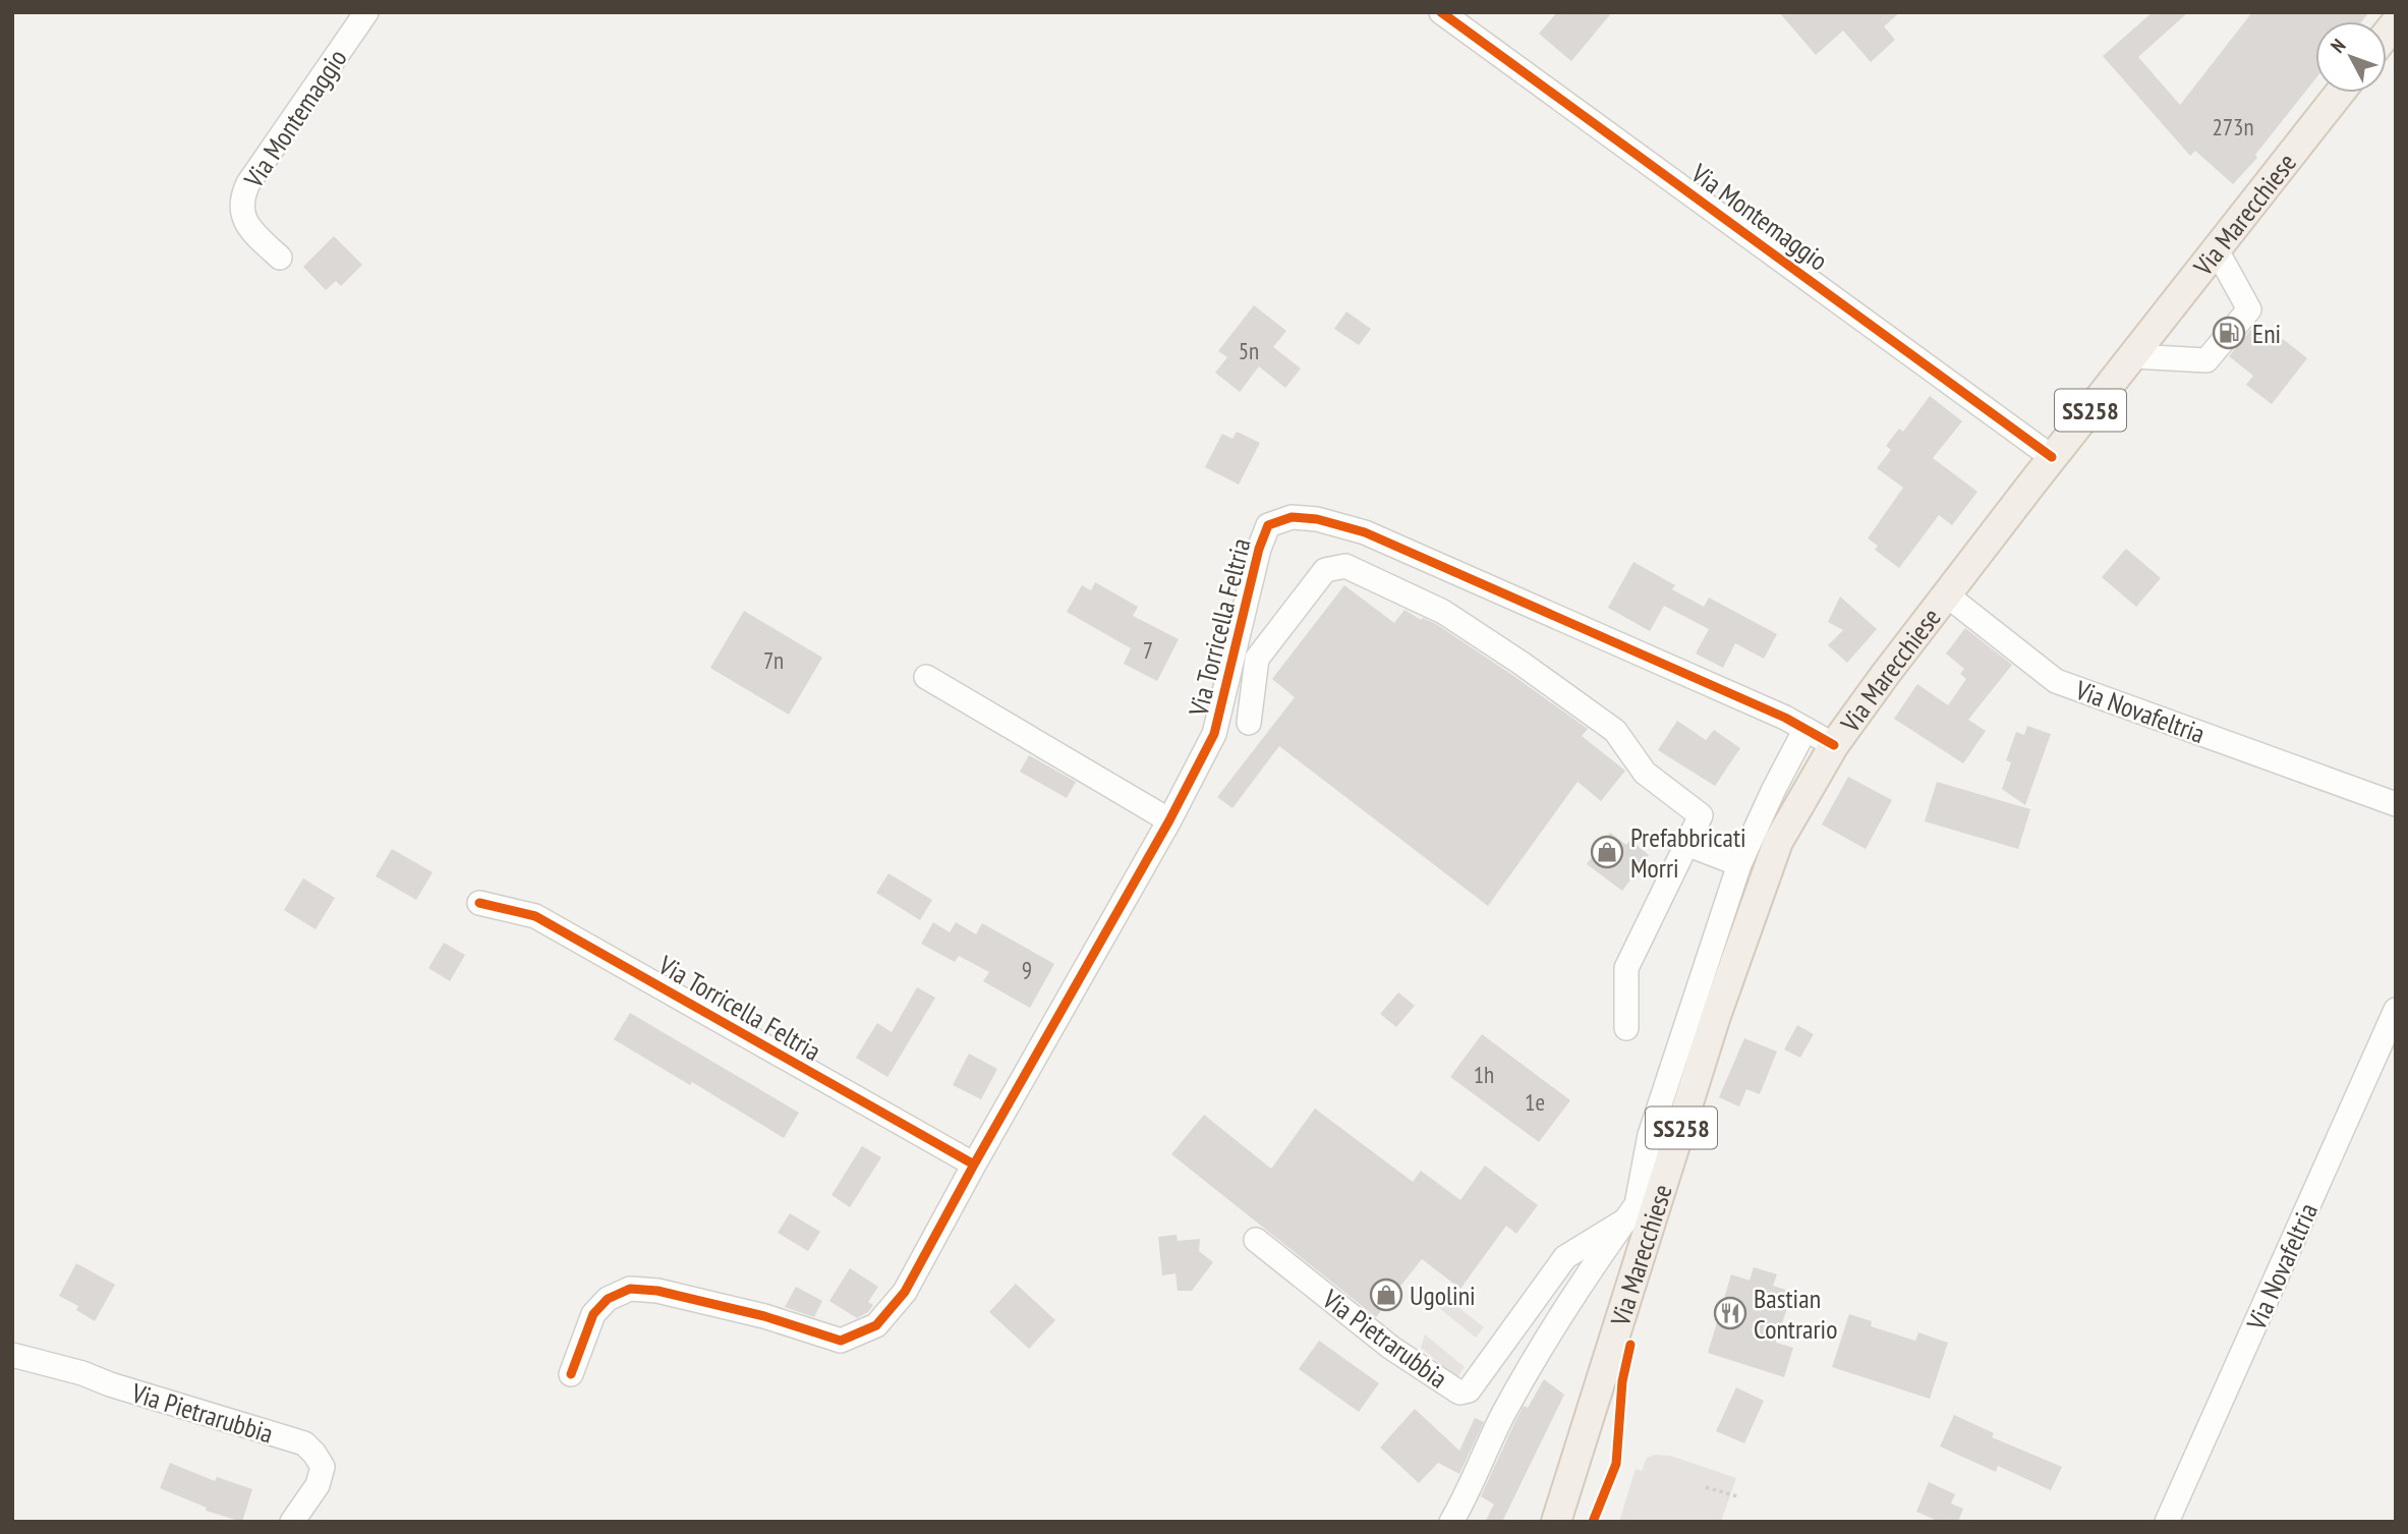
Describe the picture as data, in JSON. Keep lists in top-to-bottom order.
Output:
{
  "streets": {
    "main road": ["Via Marecchiese", "SS258"],
    "street": [
      "Via Montemaggio",
      "Via Torricella Feltria",
      "Via Novafeltria",
      "Via Pietrarubbia"
    ]
  },
  "crossings": [
    ["Via Montemaggio", "Via Marecchiese"],
    ["Via Marecchiese", "Via Torricella Feltria"],
    ["Via Marecchiese", "Via Novafeltria"],
    ["Via Marecchiese", "Via Pietrarubbia"]
  ],
  "places": {
    "fuel station": ["Eni"],
    "shop": ["Prefabbricati Morri", "Ugolini"],
    "restaurant": ["Bastian Contrario"]
  },
  "house_numbers": [
    "273n",
    "5n",
    "7",
    "7n",
    "9",
    "1h",
    "1e"
  ],
  "north": "top left"
}
